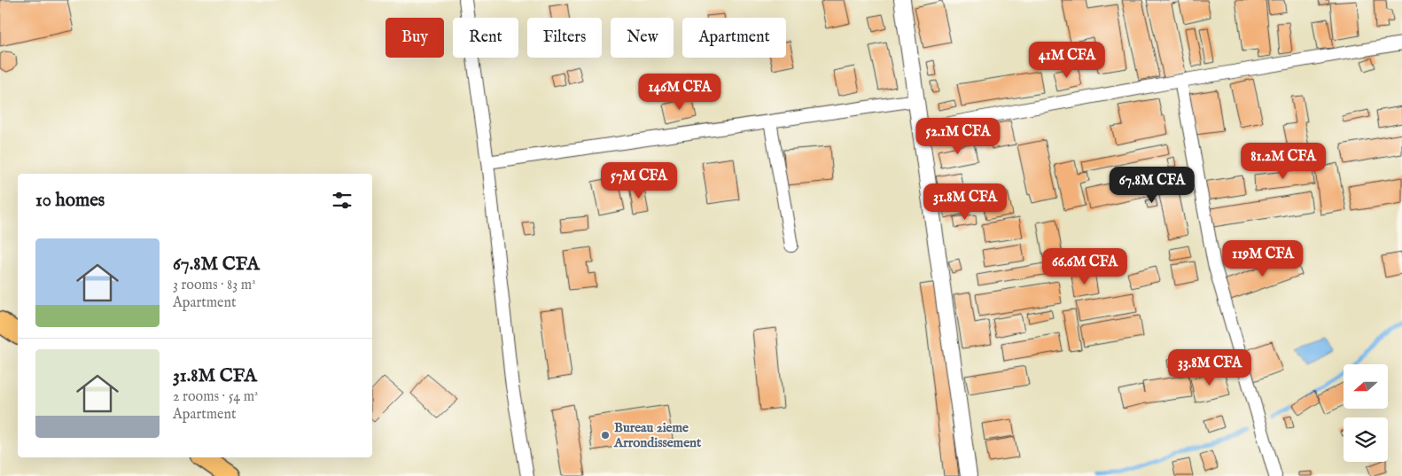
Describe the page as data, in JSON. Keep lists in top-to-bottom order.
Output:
{
  "places": ["Bureau 2ieme Arrondissement"],
  "north": "left",
  "page": {
    "chip": [
      "Buy",
      "Rent",
      "Filters",
      "New",
      "Apartment"
    ],
    "price": [
      "41M CFA",
      "146M CFA",
      "52.1M CFA",
      "81.2M CFA",
      "57M CFA",
      "67.8M CFA",
      "31.8M CFA",
      "119M CFA",
      "66.6M CFA",
      "33.8M CFA"
    ],
    "heading": "10 homes",
    "list": [
      {
        "name": "67.8M CFA",
        "note": "3 rooms · 83 m² · Apartment"
      },
      {
        "name": "31.8M CFA",
        "note": "2 rooms · 54 m² · Apartment"
      }
    ]
  }
}
